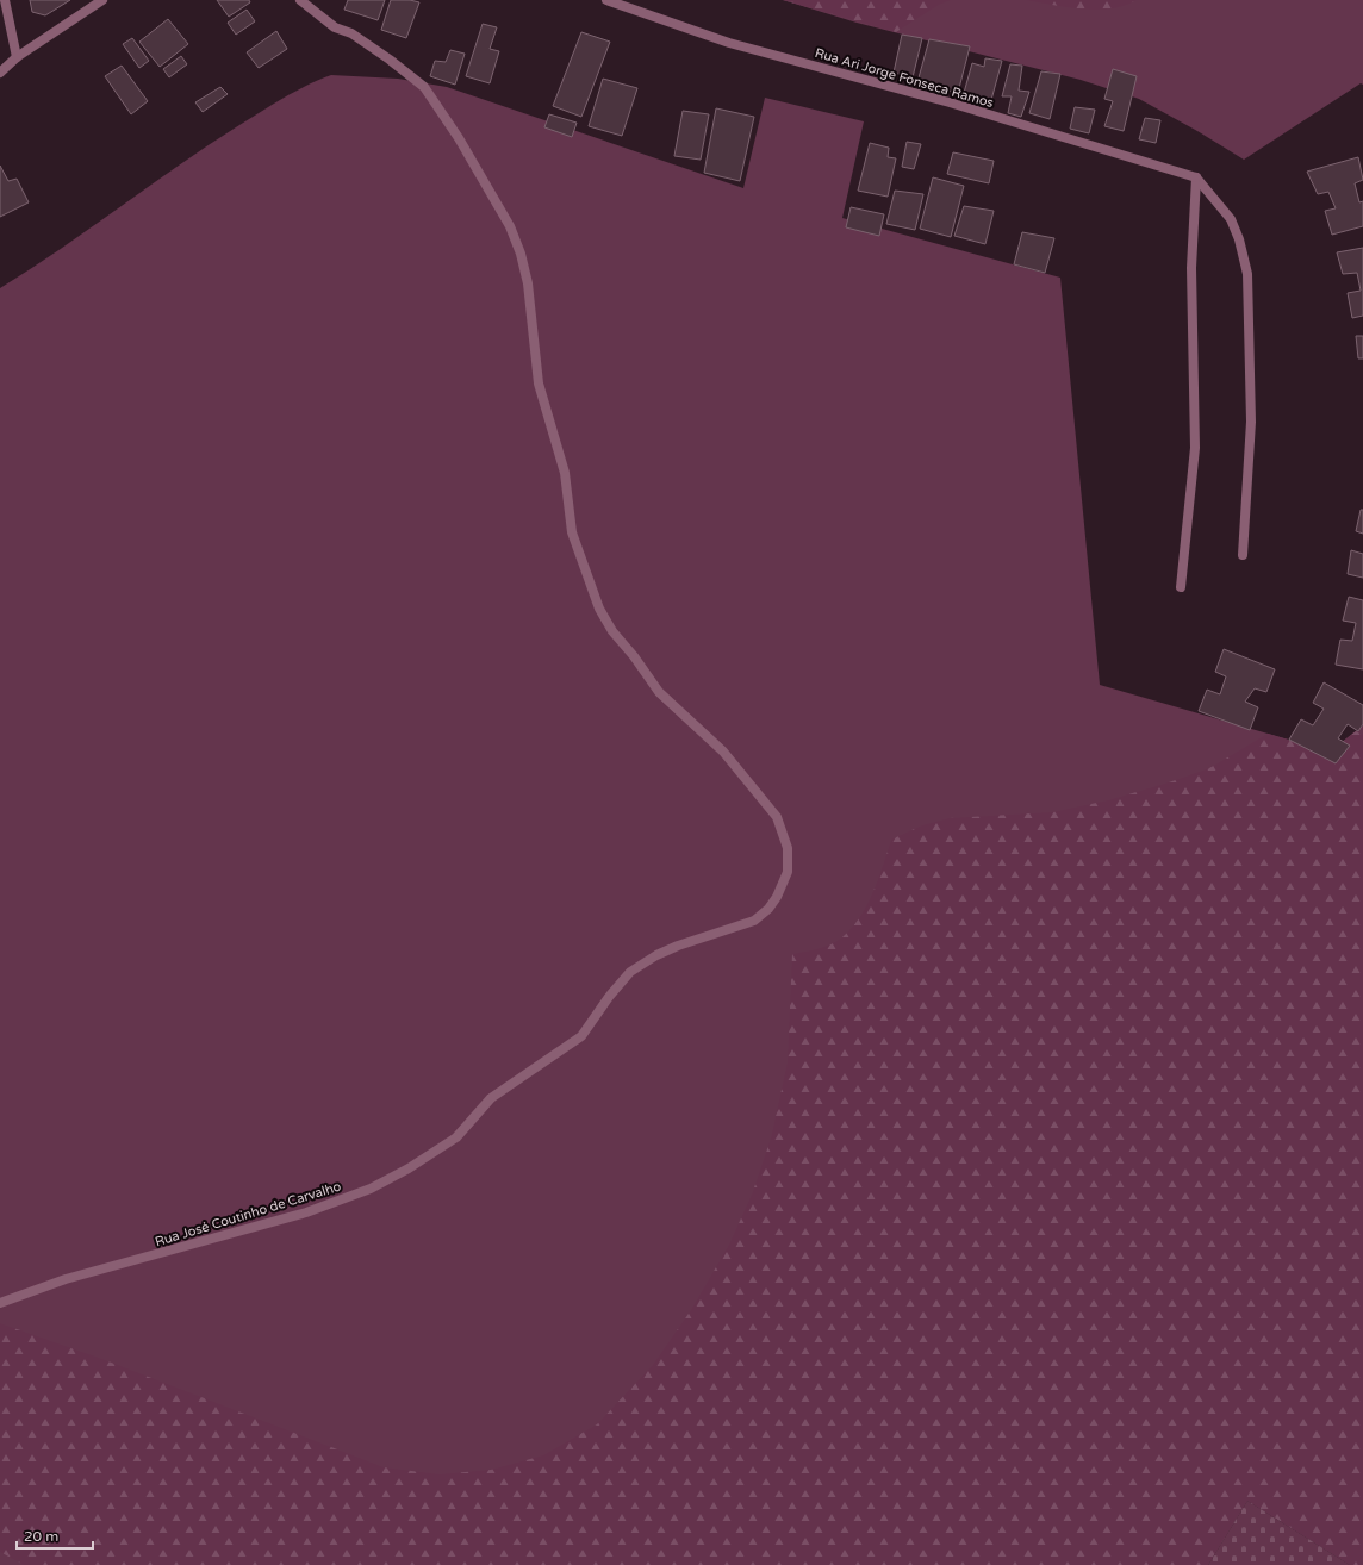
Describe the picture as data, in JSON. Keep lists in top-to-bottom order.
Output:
{
  "streets": {
    "street": ["Rua Ari Jorge Fonseca Ramos", "Rua José Coutinho de Carvalho"]
  },
  "scale_bar": "20 m"
}
